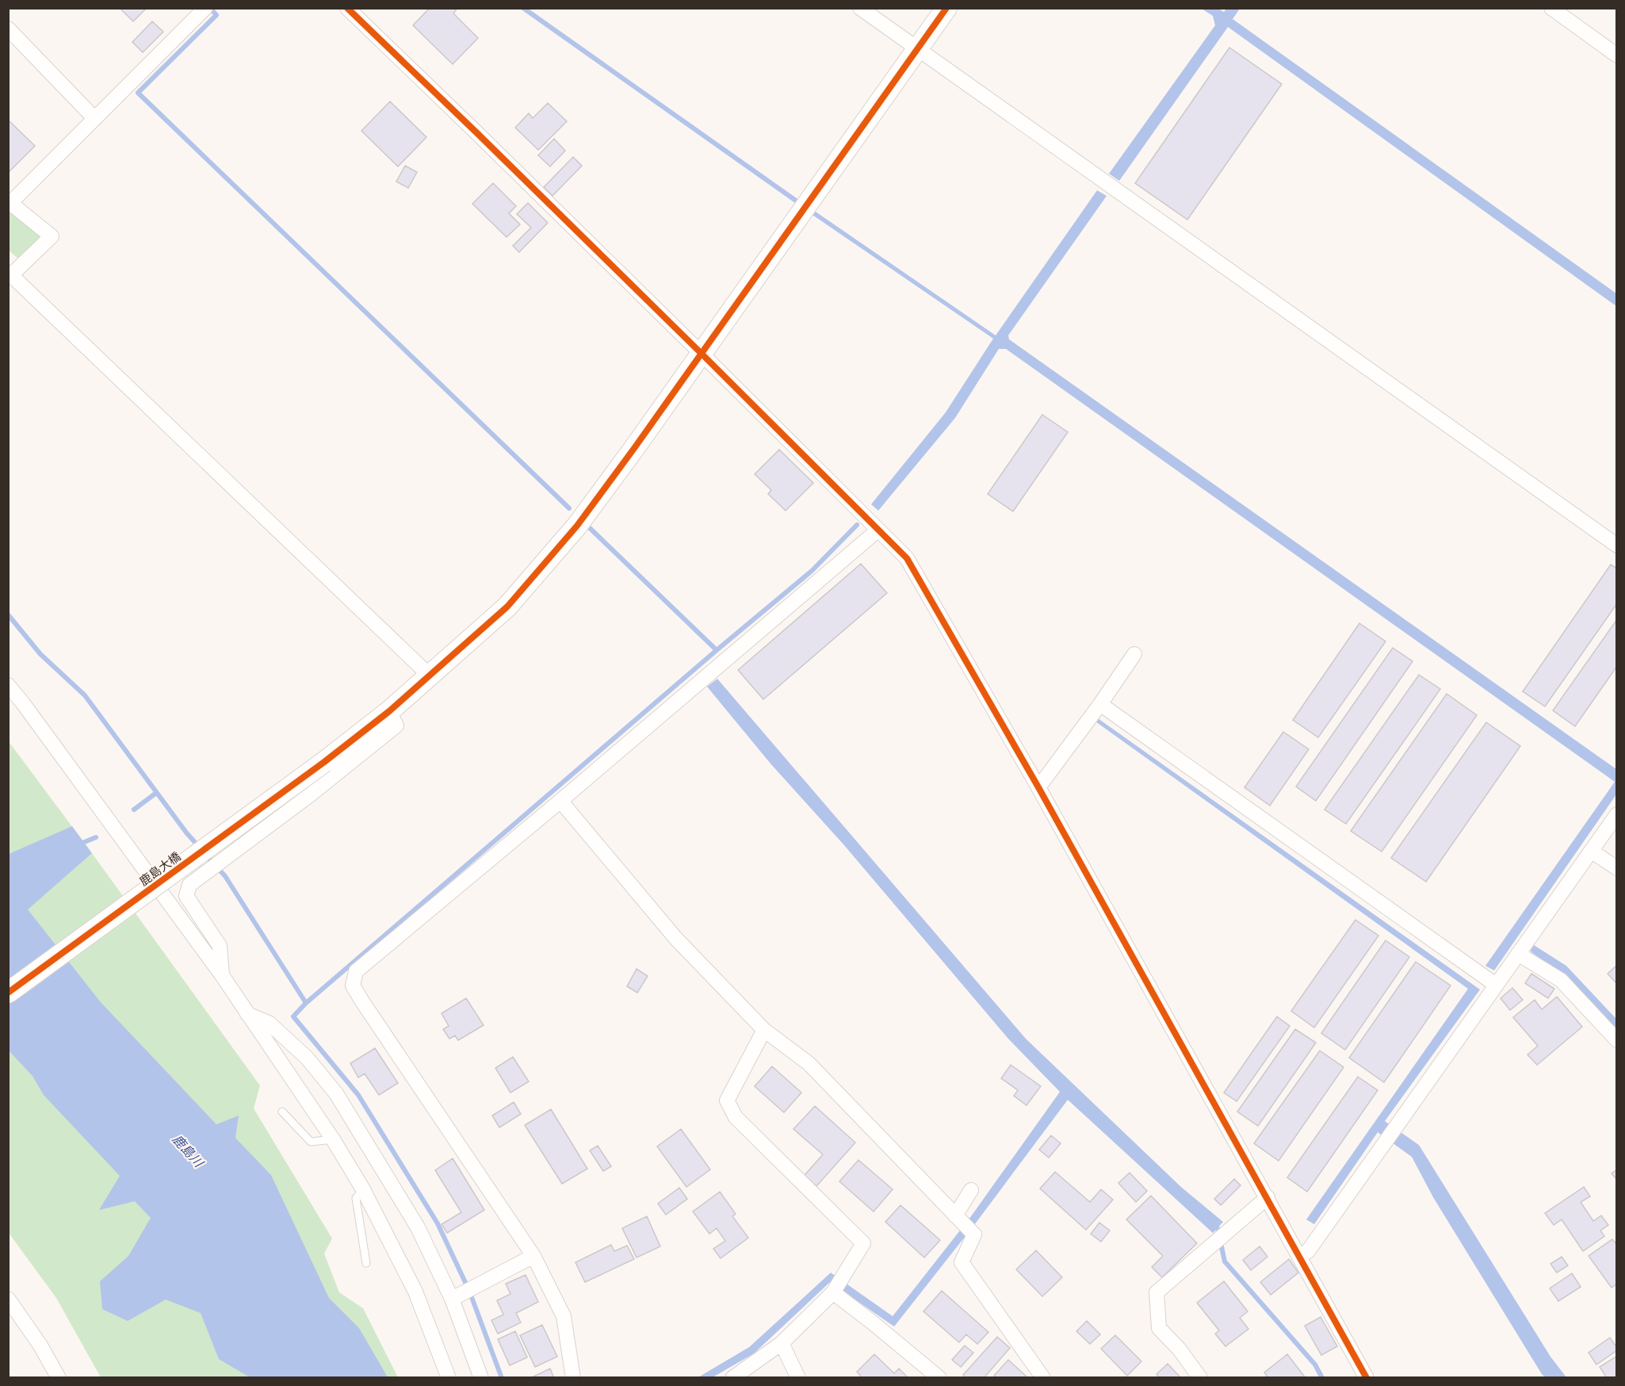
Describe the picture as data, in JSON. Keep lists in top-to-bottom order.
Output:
{
  "streets": {
    "street": ["鹿島大橋"]
  },
  "water": ["鹿島川"]
}
